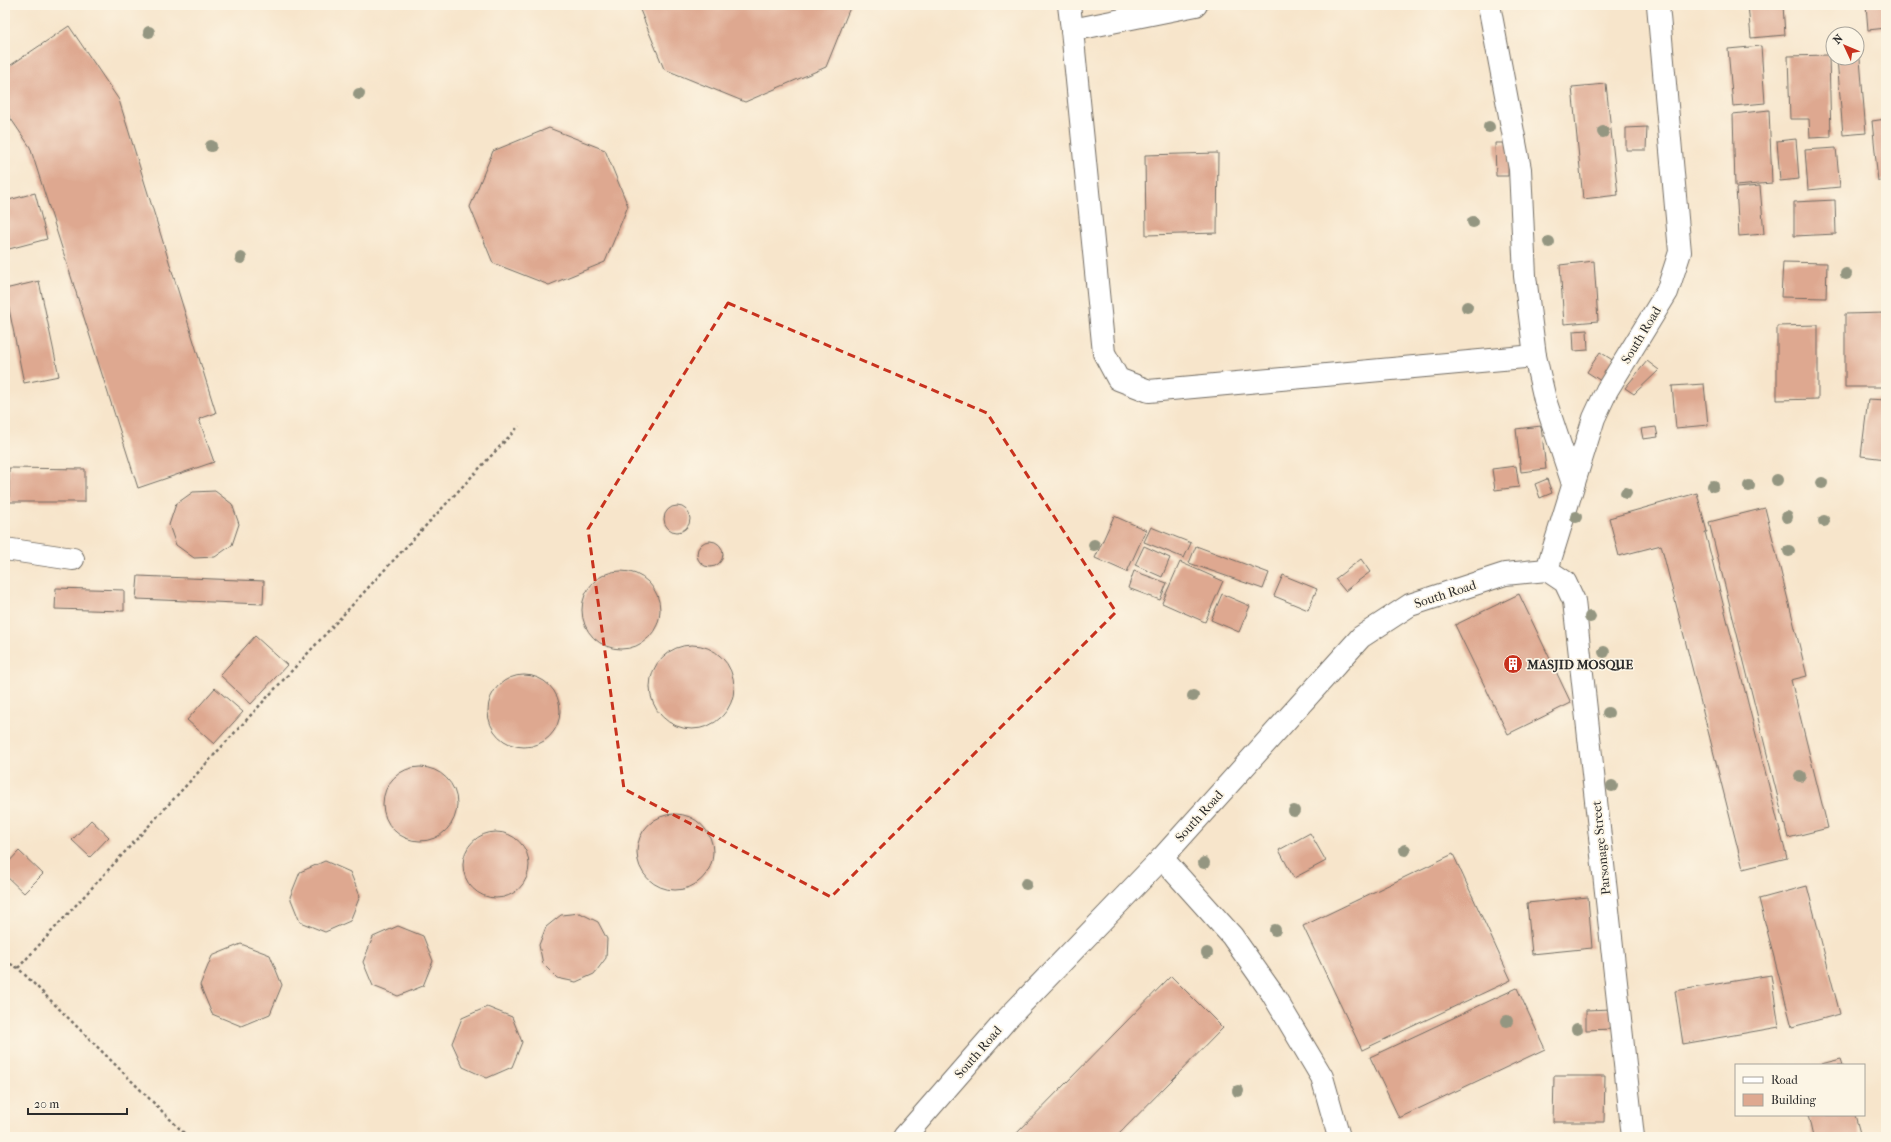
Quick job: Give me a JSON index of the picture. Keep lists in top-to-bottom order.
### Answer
{
  "streets": {
    "street": ["South Road", "Parsonage Street"]
  },
  "crossings": [
    ["South Road", "Parsonage Street"]
  ],
  "places": {
    "building": ["MASJID MOSQUE"]
  },
  "legend": ["Road", "Building"],
  "scale_bar": "20 m",
  "north": "top left"
}
